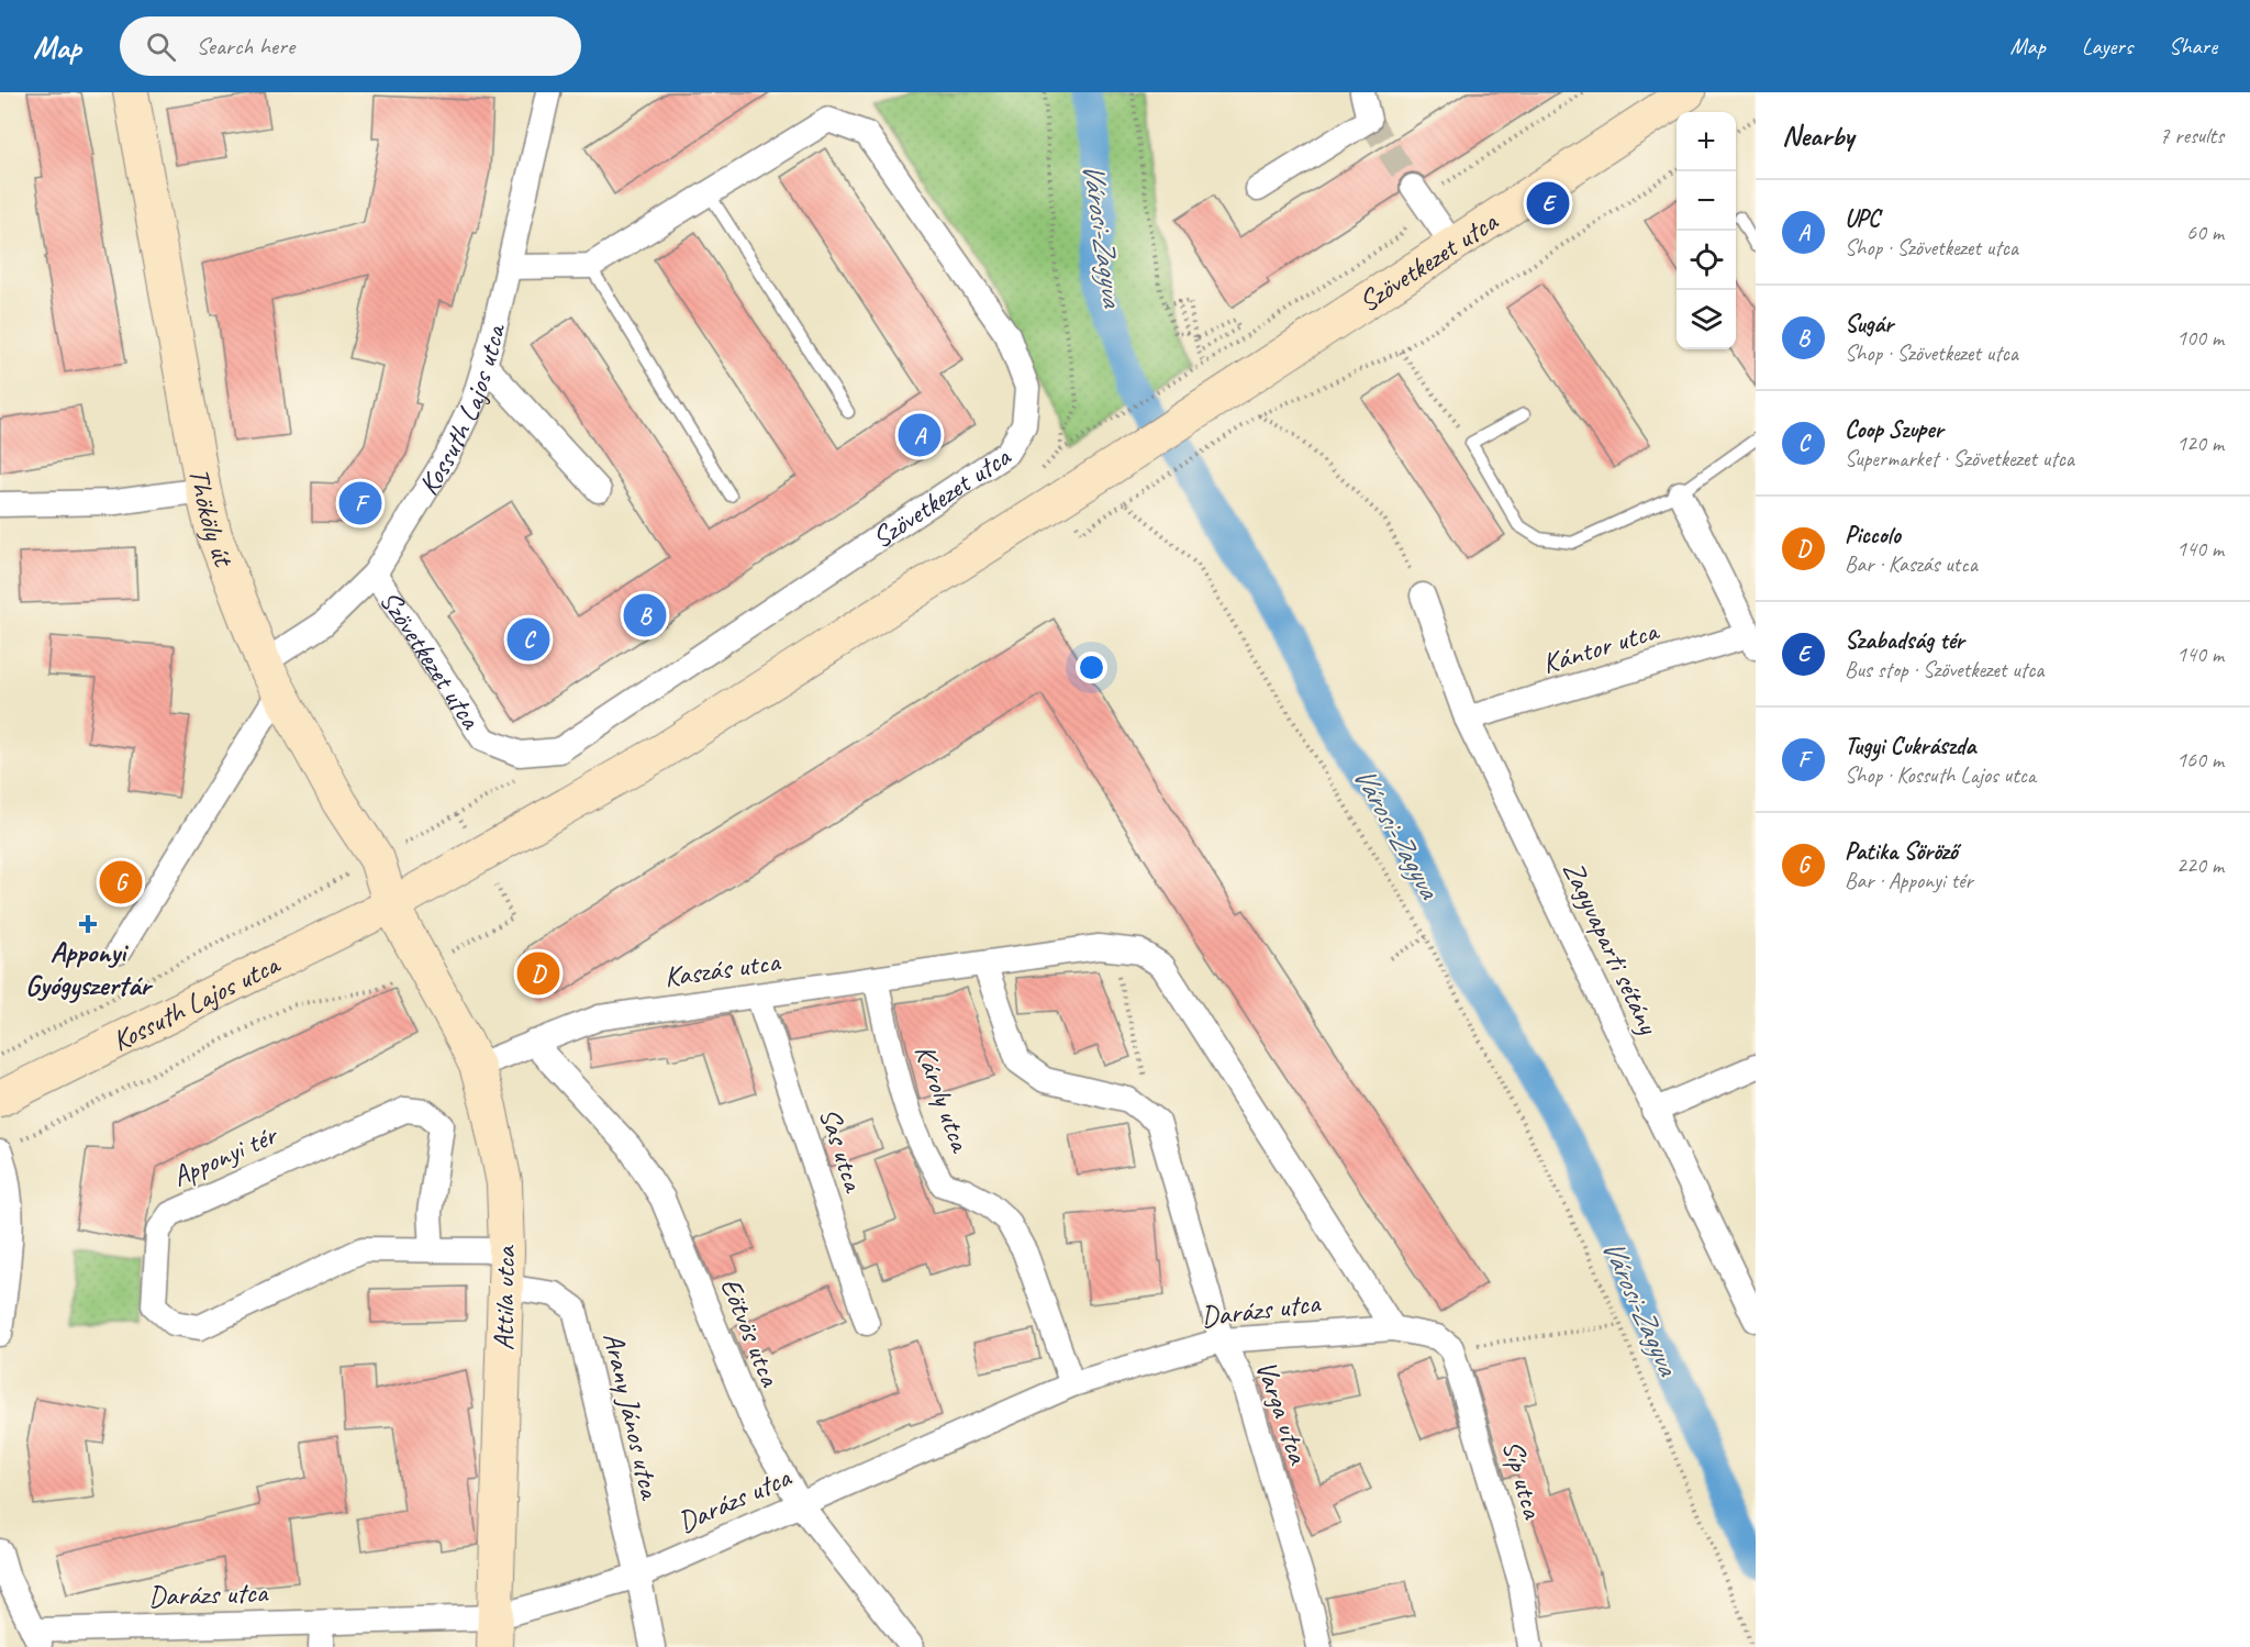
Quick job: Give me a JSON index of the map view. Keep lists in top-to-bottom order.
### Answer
{
  "streets": {
    "street": [
      "Szövetkezet utca",
      "Kossuth Lajos utca",
      "Thököly út",
      "Kántor utca",
      "Zagyvaparti sétány",
      "Kaszás utca",
      "Károly utca",
      "Sas utca",
      "Apponyi tér",
      "Attila utca",
      "Darázs utca",
      "Eötvös utca",
      "Varga utca",
      "Arany János utca",
      "Síp utca"
    ]
  },
  "crossings": [
    ["Szövetkezet utca", "Kossuth Lajos utca"],
    ["Szövetkezet utca", "Thököly út"],
    ["Kossuth Lajos utca", "Thököly út"],
    ["Thököly út", "Attila utca"],
    ["Kántor utca", "Zagyvaparti sétány"],
    ["Kaszás utca", "Károly utca"],
    ["Kaszás utca", "Sas utca"],
    ["Kaszás utca", "Attila utca"],
    ["Kaszás utca", "Darázs utca"],
    ["Kaszás utca", "Eötvös utca"],
    ["Károly utca", "Darázs utca"],
    ["Apponyi tér", "Attila utca"],
    ["Attila utca", "Darázs utca"],
    ["Attila utca", "Arany János utca"],
    ["Darázs utca", "Eötvös utca"],
    ["Darázs utca", "Varga utca"],
    ["Darázs utca", "Arany János utca"],
    ["Darázs utca", "Síp utca"]
  ],
  "water": ["Városi-Zagyva"],
  "places": {
    "health": ["Apponyi Gyógyszertár"]
  },
  "page": {
    "header": "Map",
    "search": "Search here",
    "nav": ["Map", "Layers", "Share"],
    "heading": ["Nearby", "7 results"],
    "map_buttons": ["+", "−"],
    "list": [
      {
        "mark": "A",
        "name": "UPC",
        "note": "Shop · Szövetkezet utca",
        "value": "60 m"
      },
      {
        "mark": "B",
        "name": "Sugár",
        "note": "Shop · Szövetkezet utca",
        "value": "100 m"
      },
      {
        "mark": "C",
        "name": "Coop Szuper",
        "note": "Supermarket · Szövetkezet utca",
        "value": "120 m"
      },
      {
        "mark": "D",
        "name": "Piccolo",
        "note": "Bar · Kaszás utca",
        "value": "140 m"
      },
      {
        "mark": "E",
        "name": "Szabadság tér",
        "note": "Bus stop · Szövetkezet utca",
        "value": "140 m"
      },
      {
        "mark": "F",
        "name": "Tugyi Cukrászda",
        "note": "Shop · Kossuth Lajos utca",
        "value": "160 m"
      },
      {
        "mark": "G",
        "name": "Patika Söröző",
        "note": "Bar · Apponyi tér",
        "value": "220 m"
      }
    ],
    "pins": [
      "E",
      "A",
      "F",
      "B",
      "C",
      "G",
      "D"
    ]
  }
}
